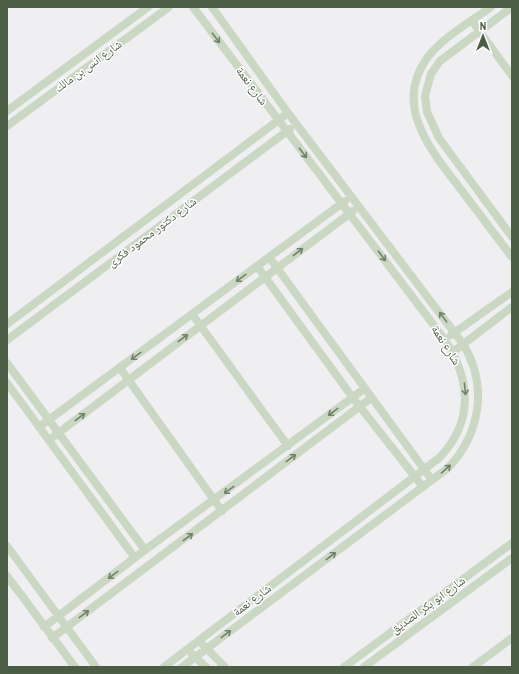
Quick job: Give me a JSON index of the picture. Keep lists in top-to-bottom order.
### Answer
{
  "streets": {
    "street": [
      "شارع انس بن مالك",
      "شارع نعمة",
      "شارع دكتور محمود فكرى",
      "شارع ابو بكر الصديق"
    ]
  },
  "crossings": [
    ["شارع نعمة", "شارع دكتور محمود فكرى"]
  ],
  "north": "top"
}
